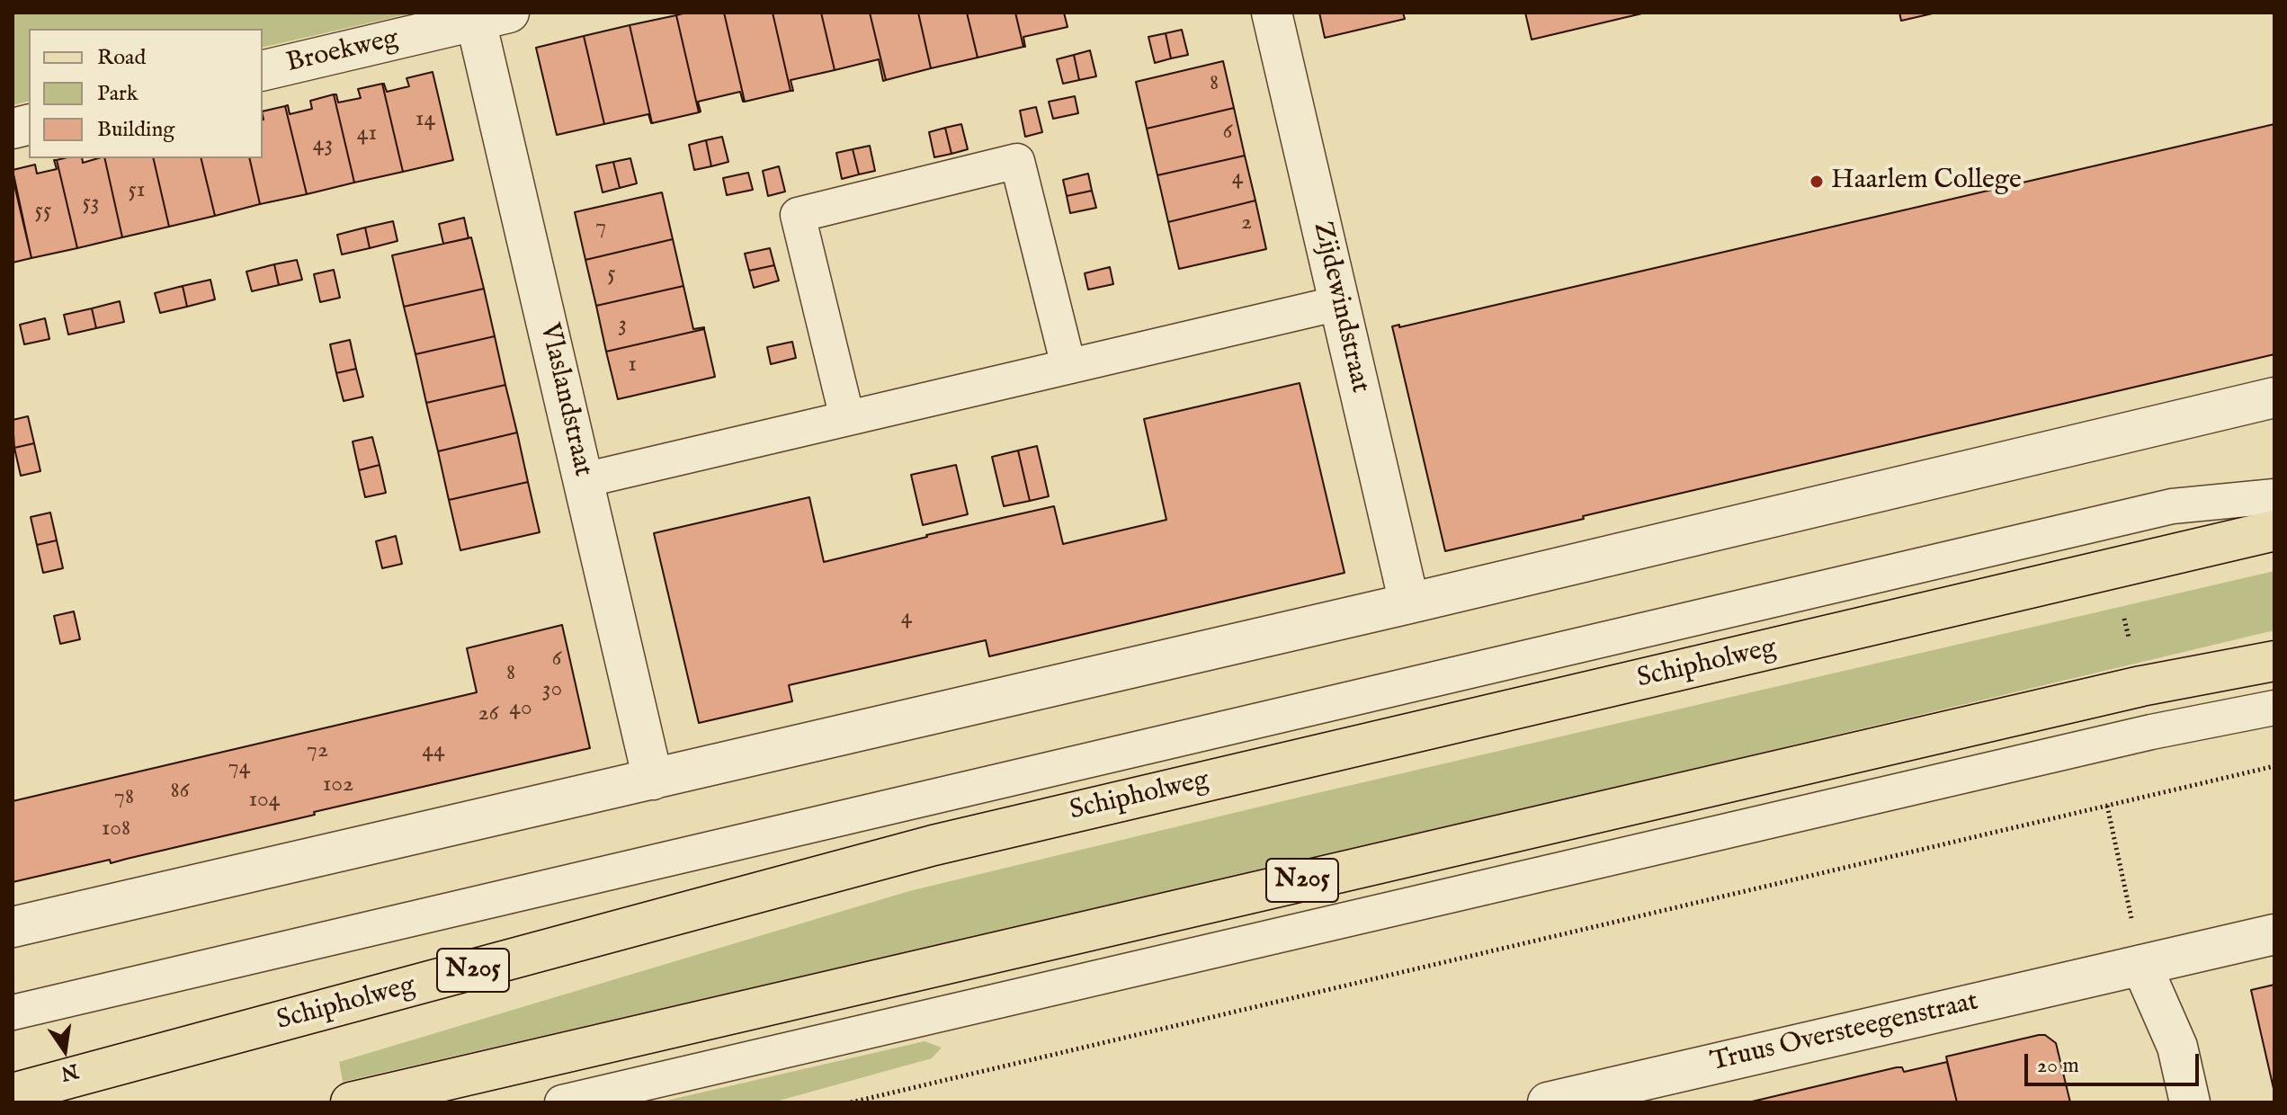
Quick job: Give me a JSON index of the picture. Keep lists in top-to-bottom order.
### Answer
{
  "streets": {
    "main road": ["Schipholweg", "N205"],
    "street": [
      "Broekweg",
      "Zijdewindstraat",
      "Vlaslandstraat",
      "Truus Oversteegenstraat"
    ]
  },
  "crossings": [
    ["Broekweg", "Vlaslandstraat"]
  ],
  "places": ["Haarlem College"],
  "house_numbers": [
    "8",
    "14",
    "6",
    "41",
    "43",
    "4",
    "51",
    "53",
    "55",
    "2",
    "7",
    "5",
    "3",
    "1",
    "4",
    "6",
    "8",
    "30",
    "40",
    "26",
    "72",
    "44",
    "74",
    "102",
    "86",
    "78",
    "104",
    "108"
  ],
  "legend": ["Road", "Park", "Building"],
  "scale_bar": "20 m",
  "north": "bottom"
}
